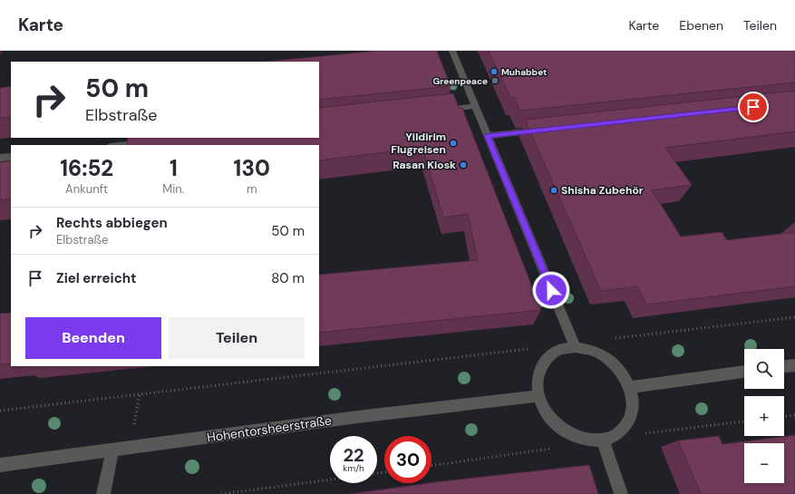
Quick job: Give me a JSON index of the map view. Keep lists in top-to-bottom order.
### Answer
{
  "streets": {
    "street": ["Hohentorsheerstraße"]
  },
  "places": [
    "Muhabbet",
    "Greenpeace",
    "Yildirim Flugreisen",
    "Rasan Kiosk",
    "Shisha Zubehör"
  ],
  "page": {
    "header": "Karte",
    "nav": ["Karte", "Ebenen", "Teilen"],
    "turn": ["50 m", "Elbstraße"],
    "eta": [
      "16:52",
      "Ankunft",
      "1",
      "Min.",
      "130",
      "m"
    ],
    "list": [
      {
        "name": "Rechts abbiegen",
        "note": "Elbstraße",
        "value": "50 m"
      },
      {
        "name": "Ziel erreicht",
        "value": "80 m"
      }
    ],
    "buttons": ["Beenden", "Teilen"],
    "map_buttons": ["+", "−"],
    "speed": "22 km/h",
    "limit": "30"
  }
}
